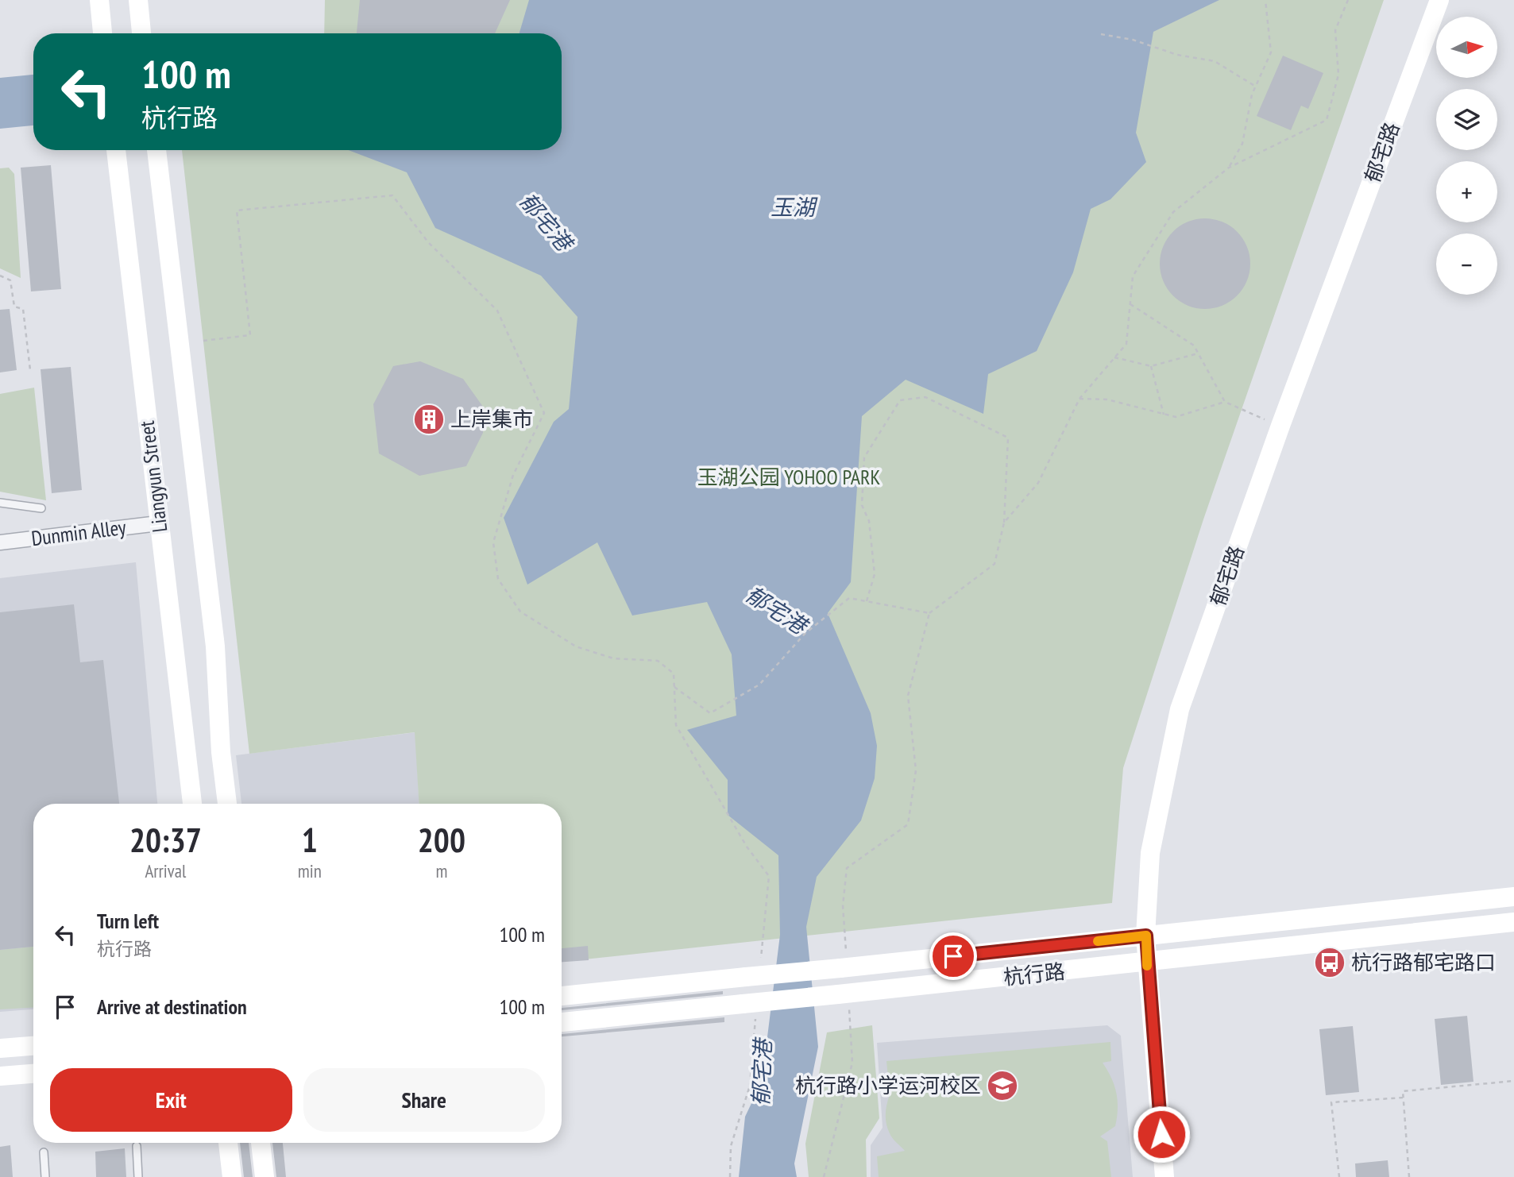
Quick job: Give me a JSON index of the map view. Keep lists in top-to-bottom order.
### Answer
{
  "streets": {
    "main road": ["郁宅路", "Liangyun Street", "杭行路"],
    "street": ["Dunmin Alley"]
  },
  "crossings": [
    ["郁宅路", "杭行路"],
    ["Liangyun Street", "Dunmin Alley"]
  ],
  "water": ["玉湖", "郁宅港"],
  "parks": ["玉湖公园 YOHOO PARK"],
  "places": {
    "building": ["上岸集市"],
    "bus stop": ["杭行路郁宅路口"],
    "school or university": ["杭行路小学运河校区"]
  },
  "north": "right",
  "page": {
    "map_buttons": ["+", "−"],
    "turn": ["100 m", "杭行路"],
    "eta": [
      "20:37",
      "Arrival",
      "1",
      "min",
      "200",
      "m"
    ],
    "list": [
      {
        "name": "Turn left",
        "note": "杭行路",
        "value": "100 m"
      },
      {
        "name": "Arrive at destination",
        "value": "100 m"
      }
    ],
    "buttons": ["Exit", "Share"]
  }
}
